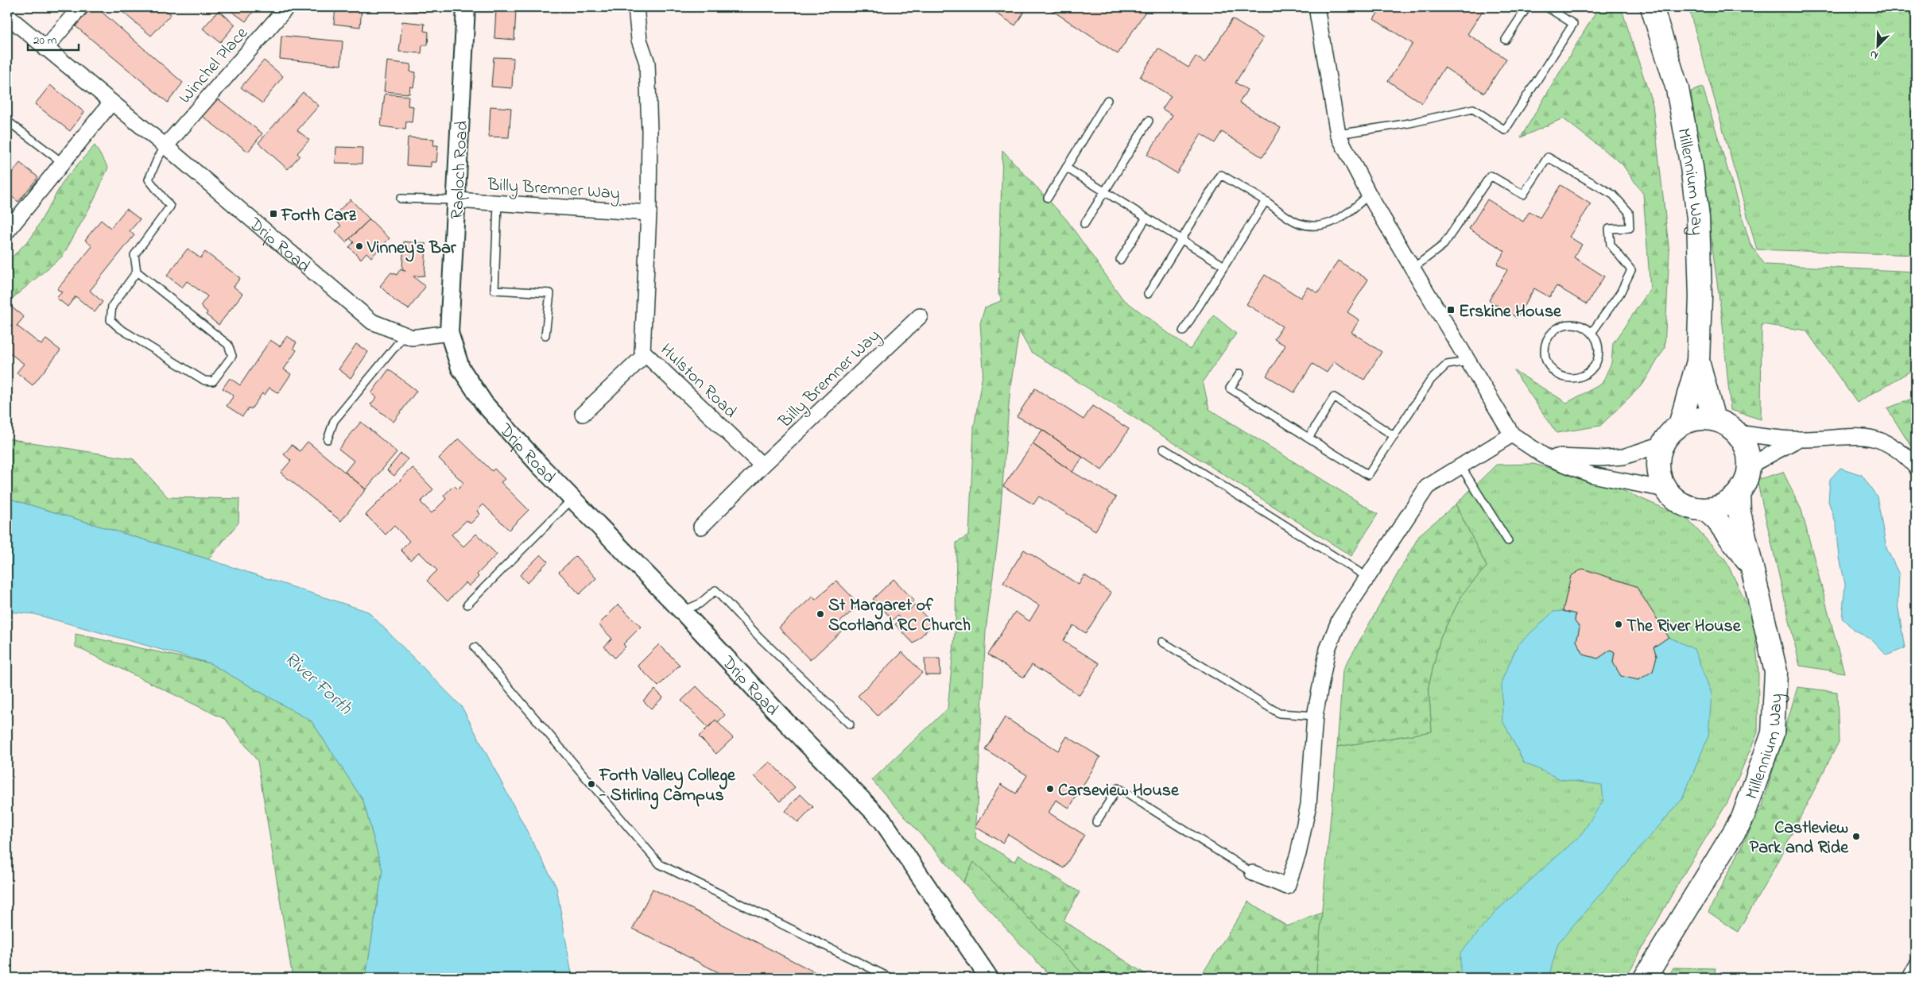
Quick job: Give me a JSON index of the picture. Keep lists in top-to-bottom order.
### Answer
{
  "streets": {
    "main road": ["Millennium Way"],
    "street": [
      "Winchel Place",
      "Raploch Road",
      "Billy Bremner Way",
      "Drip Road",
      "Hulston Road"
    ]
  },
  "crossings": [
    ["Winchel Place", "Drip Road"],
    ["Raploch Road", "Billy Bremner Way"],
    ["Raploch Road", "Drip Road"],
    ["Billy Bremner Way", "Hulston Road"]
  ],
  "water": ["River Forth"],
  "places": {
    "transit": ["Forth Carz", "Erskine House"],
    "other": [
      "Vinney's Bar",
      "St Margaret of Scotland RC Church",
      "The River House",
      "Forth Valley College - Stirling Campus",
      "Carseview House",
      "Castleview Park and Ride"
    ]
  },
  "scale_bar": "20 m",
  "north": "bottom left"
}
